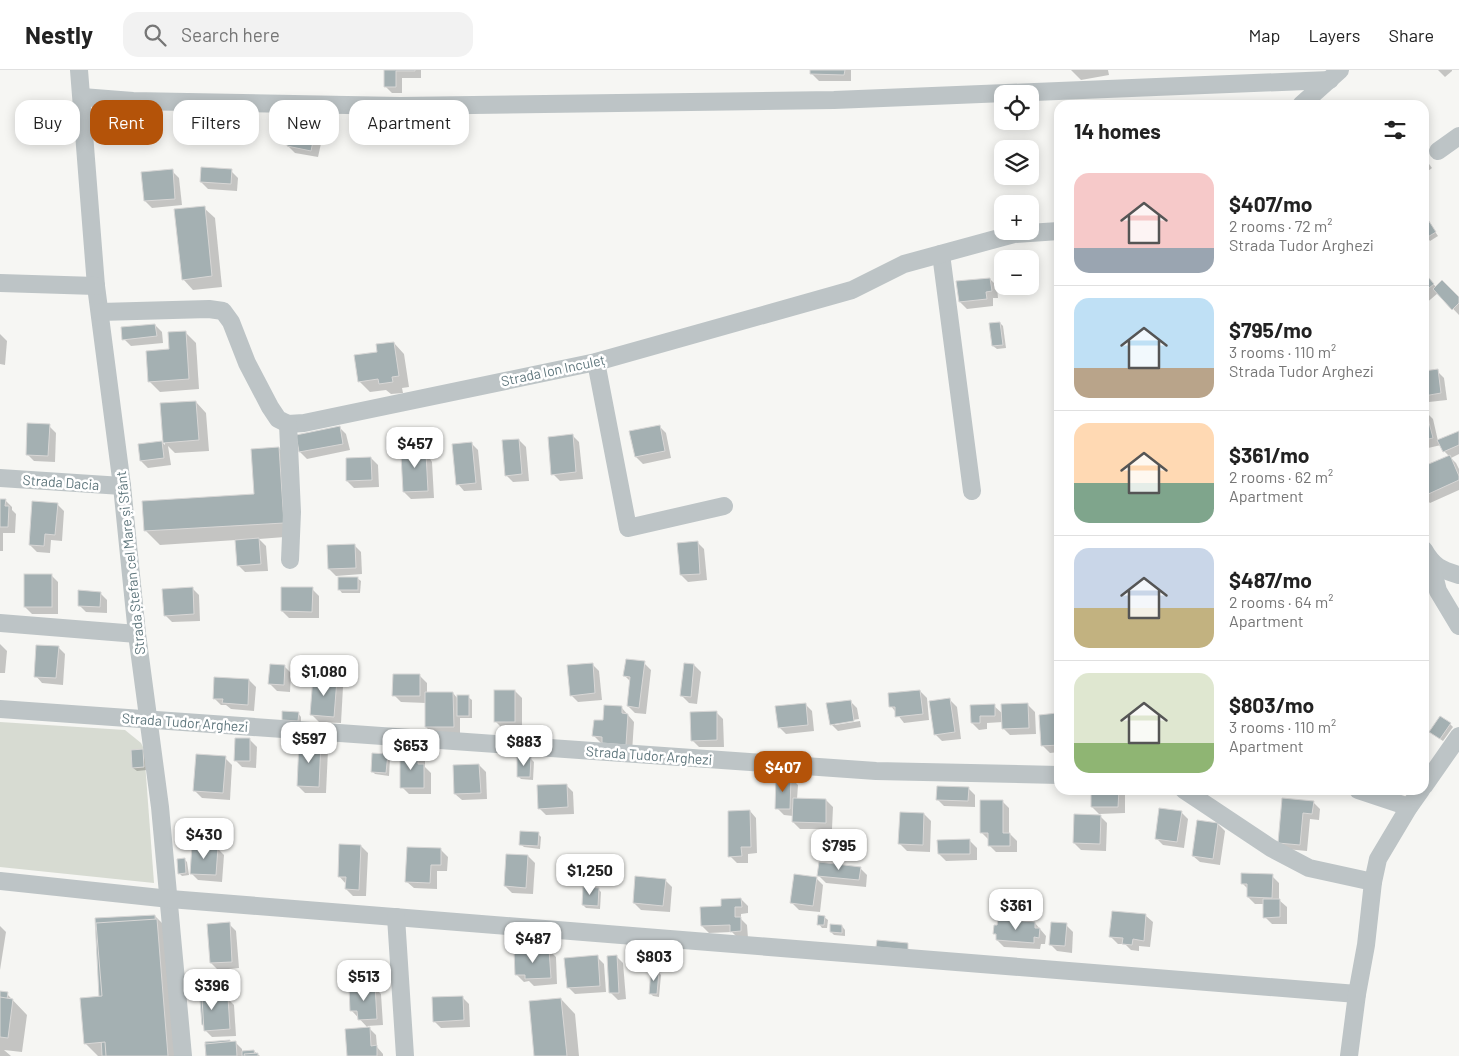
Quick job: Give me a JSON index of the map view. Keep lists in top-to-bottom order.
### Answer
{
  "streets": {
    "street": [
      "Strada Ion Inculeț",
      "Strada Dacia",
      "Strada Ștefan cel Mare și Sfânt",
      "Strada Tudor Arghezi"
    ]
  },
  "crossings": [
    ["Strada Dacia", "Strada Ștefan cel Mare și Sfânt"],
    ["Strada Ștefan cel Mare și Sfânt", "Strada Tudor Arghezi"]
  ],
  "page": {
    "header": "Nestly",
    "search": "Search here",
    "nav": ["Map", "Layers", "Share"],
    "map_buttons": ["+", "−"],
    "chip": [
      "Buy",
      "Rent",
      "Filters",
      "New",
      "Apartment"
    ],
    "heading": "14 homes",
    "list": [
      {
        "name": "$407/mo",
        "note": "2 rooms · 72 m² · Strada Tudor Arghezi"
      },
      {
        "name": "$795/mo",
        "note": "3 rooms · 110 m² · Strada Tudor Arghezi"
      },
      {
        "name": "$361/mo",
        "note": "2 rooms · 62 m² · Apartment"
      },
      {
        "name": "$487/mo",
        "note": "2 rooms · 64 m² · Apartment"
      },
      {
        "name": "$803/mo",
        "note": "3 rooms · 110 m² · Apartment"
      }
    ],
    "price": [
      "$457",
      "$1,080",
      "$597",
      "$883",
      "$653",
      "$407",
      "$430",
      "$795",
      "$1,250",
      "$361",
      "$487",
      "$803",
      "$513",
      "$396"
    ]
  }
}
